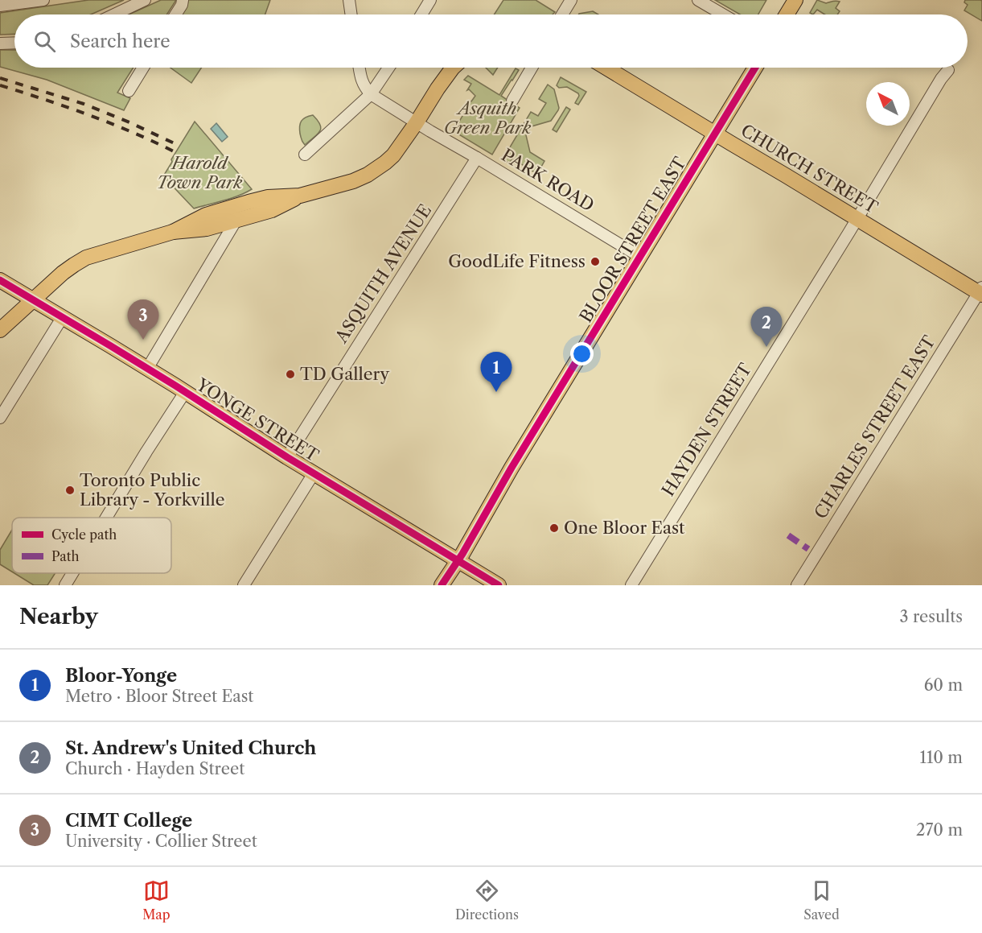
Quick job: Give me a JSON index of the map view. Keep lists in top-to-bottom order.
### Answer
{
  "streets": {
    "main road": ["CHURCH STREET", "BLOOR STREET EAST", "YONGE STREET"],
    "street": [
      "PARK ROAD",
      "ASQUITH AVENUE",
      "CHARLES STREET EAST",
      "HAYDEN STREET"
    ]
  },
  "crossings": [
    ["CHURCH STREET", "BLOOR STREET EAST"],
    ["CHURCH STREET", "CHARLES STREET EAST"],
    ["CHURCH STREET", "HAYDEN STREET"],
    ["PARK ROAD", "BLOOR STREET EAST"],
    ["PARK ROAD", "ASQUITH AVENUE"],
    ["BLOOR STREET EAST", "YONGE STREET"],
    ["ASQUITH AVENUE", "YONGE STREET"]
  ],
  "parks": ["Asquith Green Park", "Harold Town Park"],
  "places": [
    "GoodLife Fitness",
    "TD Gallery",
    "Toronto Public Library - Yorkville",
    "One Bloor East"
  ],
  "legend": ["Cycle path", "Path"],
  "north": "top left",
  "page": {
    "search": "Search here",
    "pins": ["3", "2", "1"],
    "heading": ["Nearby", "3 results"],
    "list": [
      {
        "mark": "1",
        "name": "Bloor-Yonge",
        "note": "Metro · Bloor Street East",
        "value": "60 m"
      },
      {
        "mark": "2",
        "name": "St. Andrew's United Church",
        "note": "Church · Hayden Street",
        "value": "110 m"
      },
      {
        "mark": "3",
        "name": "CIMT College",
        "note": "University · Collier Street",
        "value": "270 m"
      }
    ],
    "nav": ["Map", "Directions", "Saved"]
  }
}
